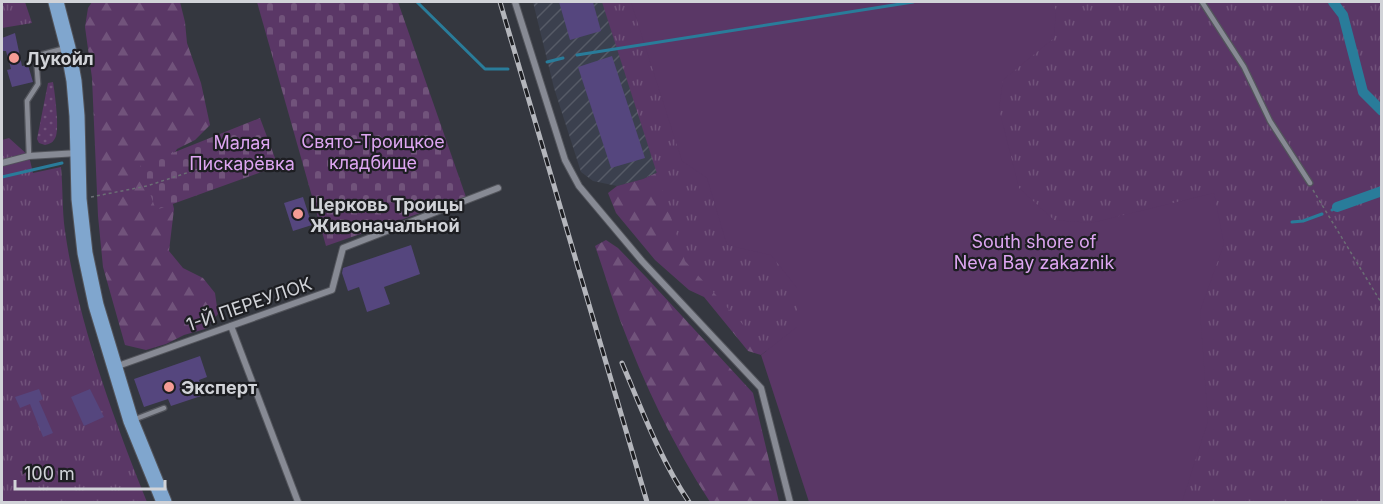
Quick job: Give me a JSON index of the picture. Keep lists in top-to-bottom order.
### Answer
{
  "streets": {
    "street": ["1-Й ПЕРЕУЛОК"]
  },
  "parks": ["Свято-Троицкое кладбище", "Малая Пискарёвка", "South shore of Neva Bay zakaznik"],
  "places": ["Лукойл", "Церковь Троицы Живоначальной", "Эксперт"],
  "scale_bar": "100 m"
}
